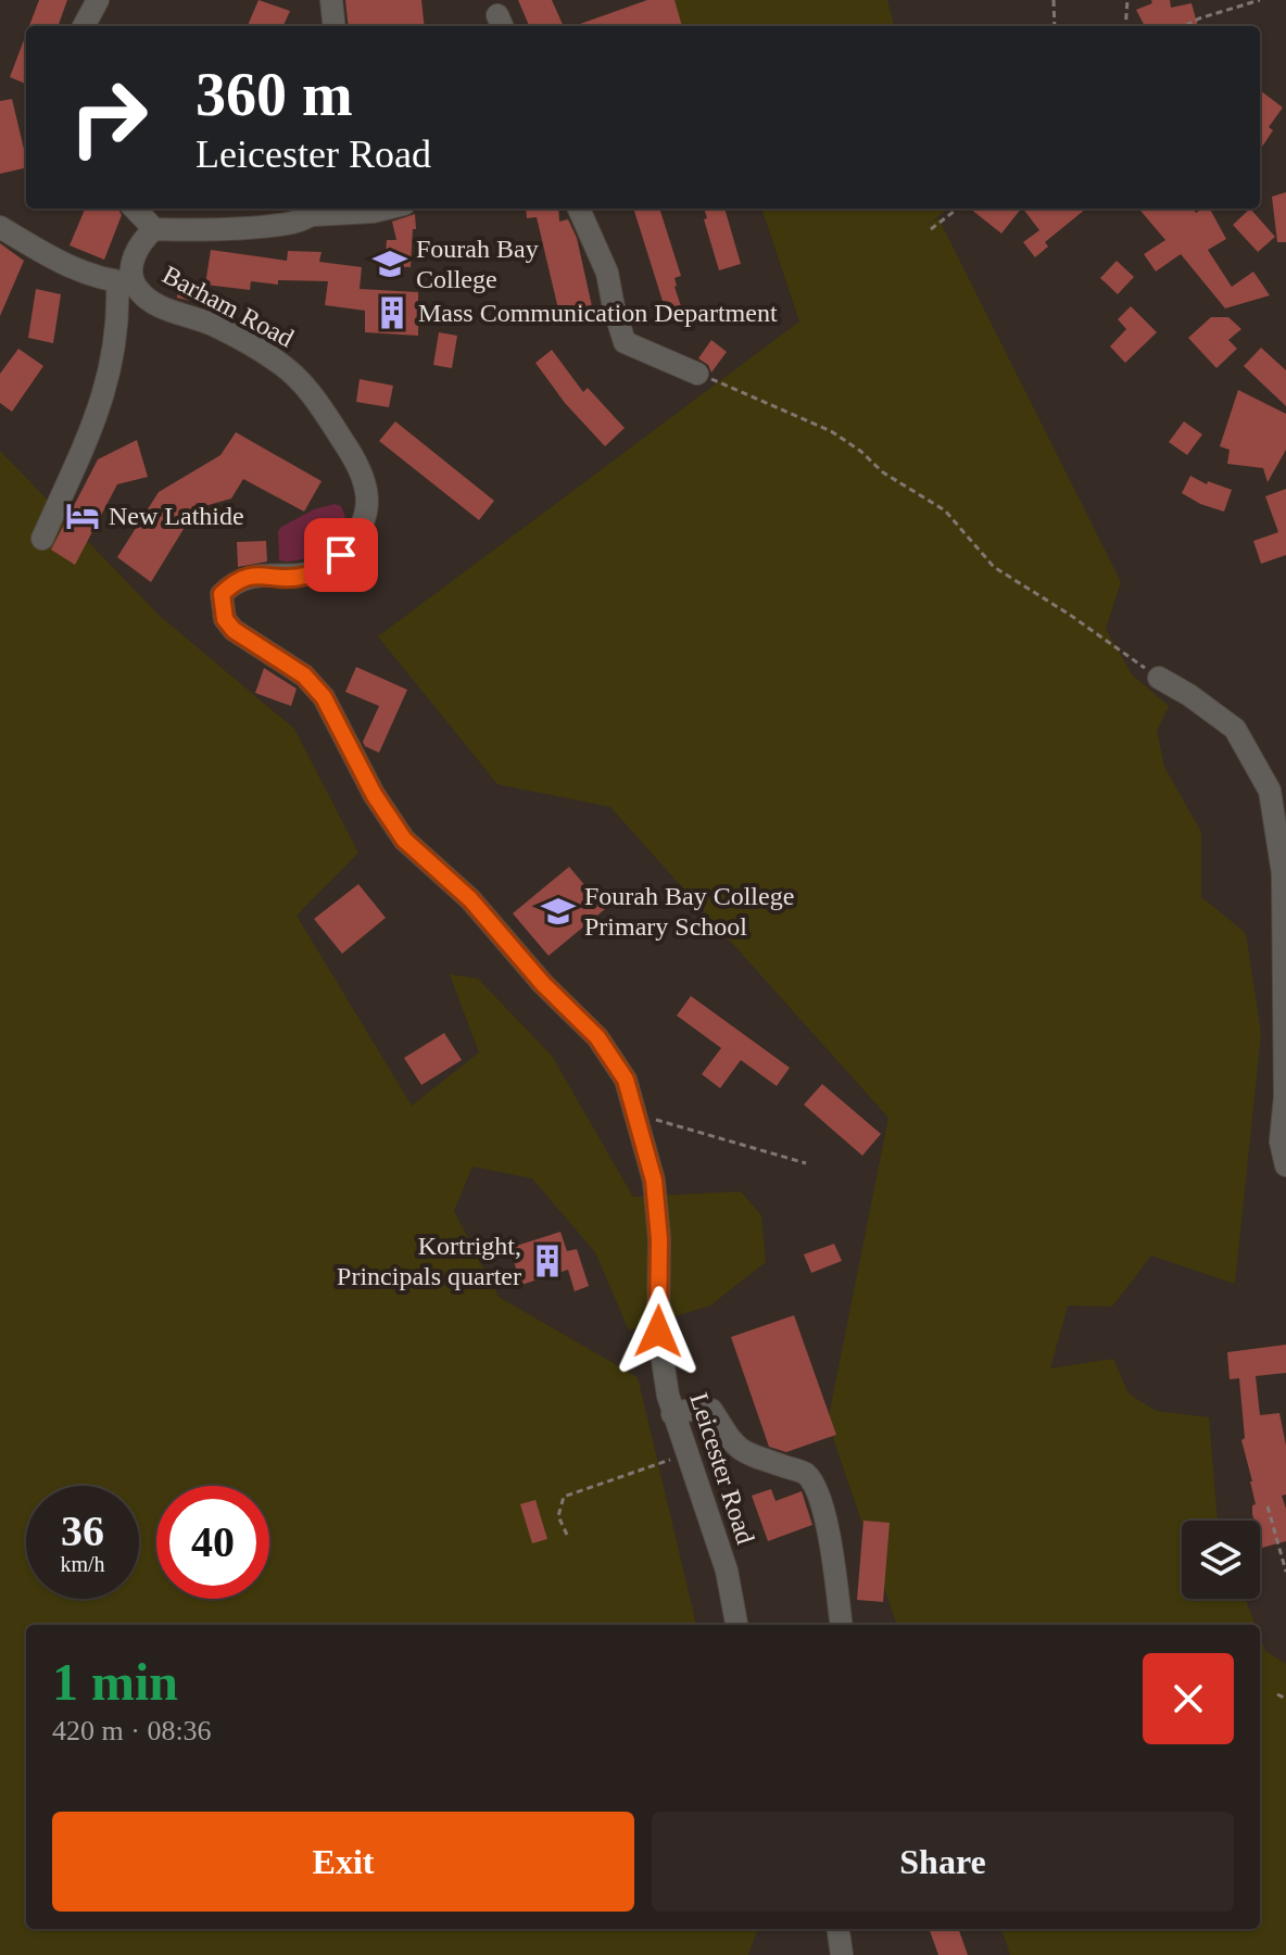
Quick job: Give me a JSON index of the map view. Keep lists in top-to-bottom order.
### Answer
{
  "streets": {
    "street": ["Barham Road", "Leicester Road"]
  },
  "crossings": [
    ["Barham Road", "Leicester Road"]
  ],
  "places": {
    "school or university": ["Fourah Bay College", "Fourah Bay College Primary School"],
    "building": ["Mass Communication Department", "Kortright, Principals quarter"],
    "hotel": ["New Lathide"]
  },
  "page": {
    "turn": ["360 m", "Leicester Road"],
    "speed": "36 km/h",
    "limit": "40",
    "heading": ["1 min", "420 m · 08:36"],
    "buttons": ["Exit", "Share"]
  }
}
